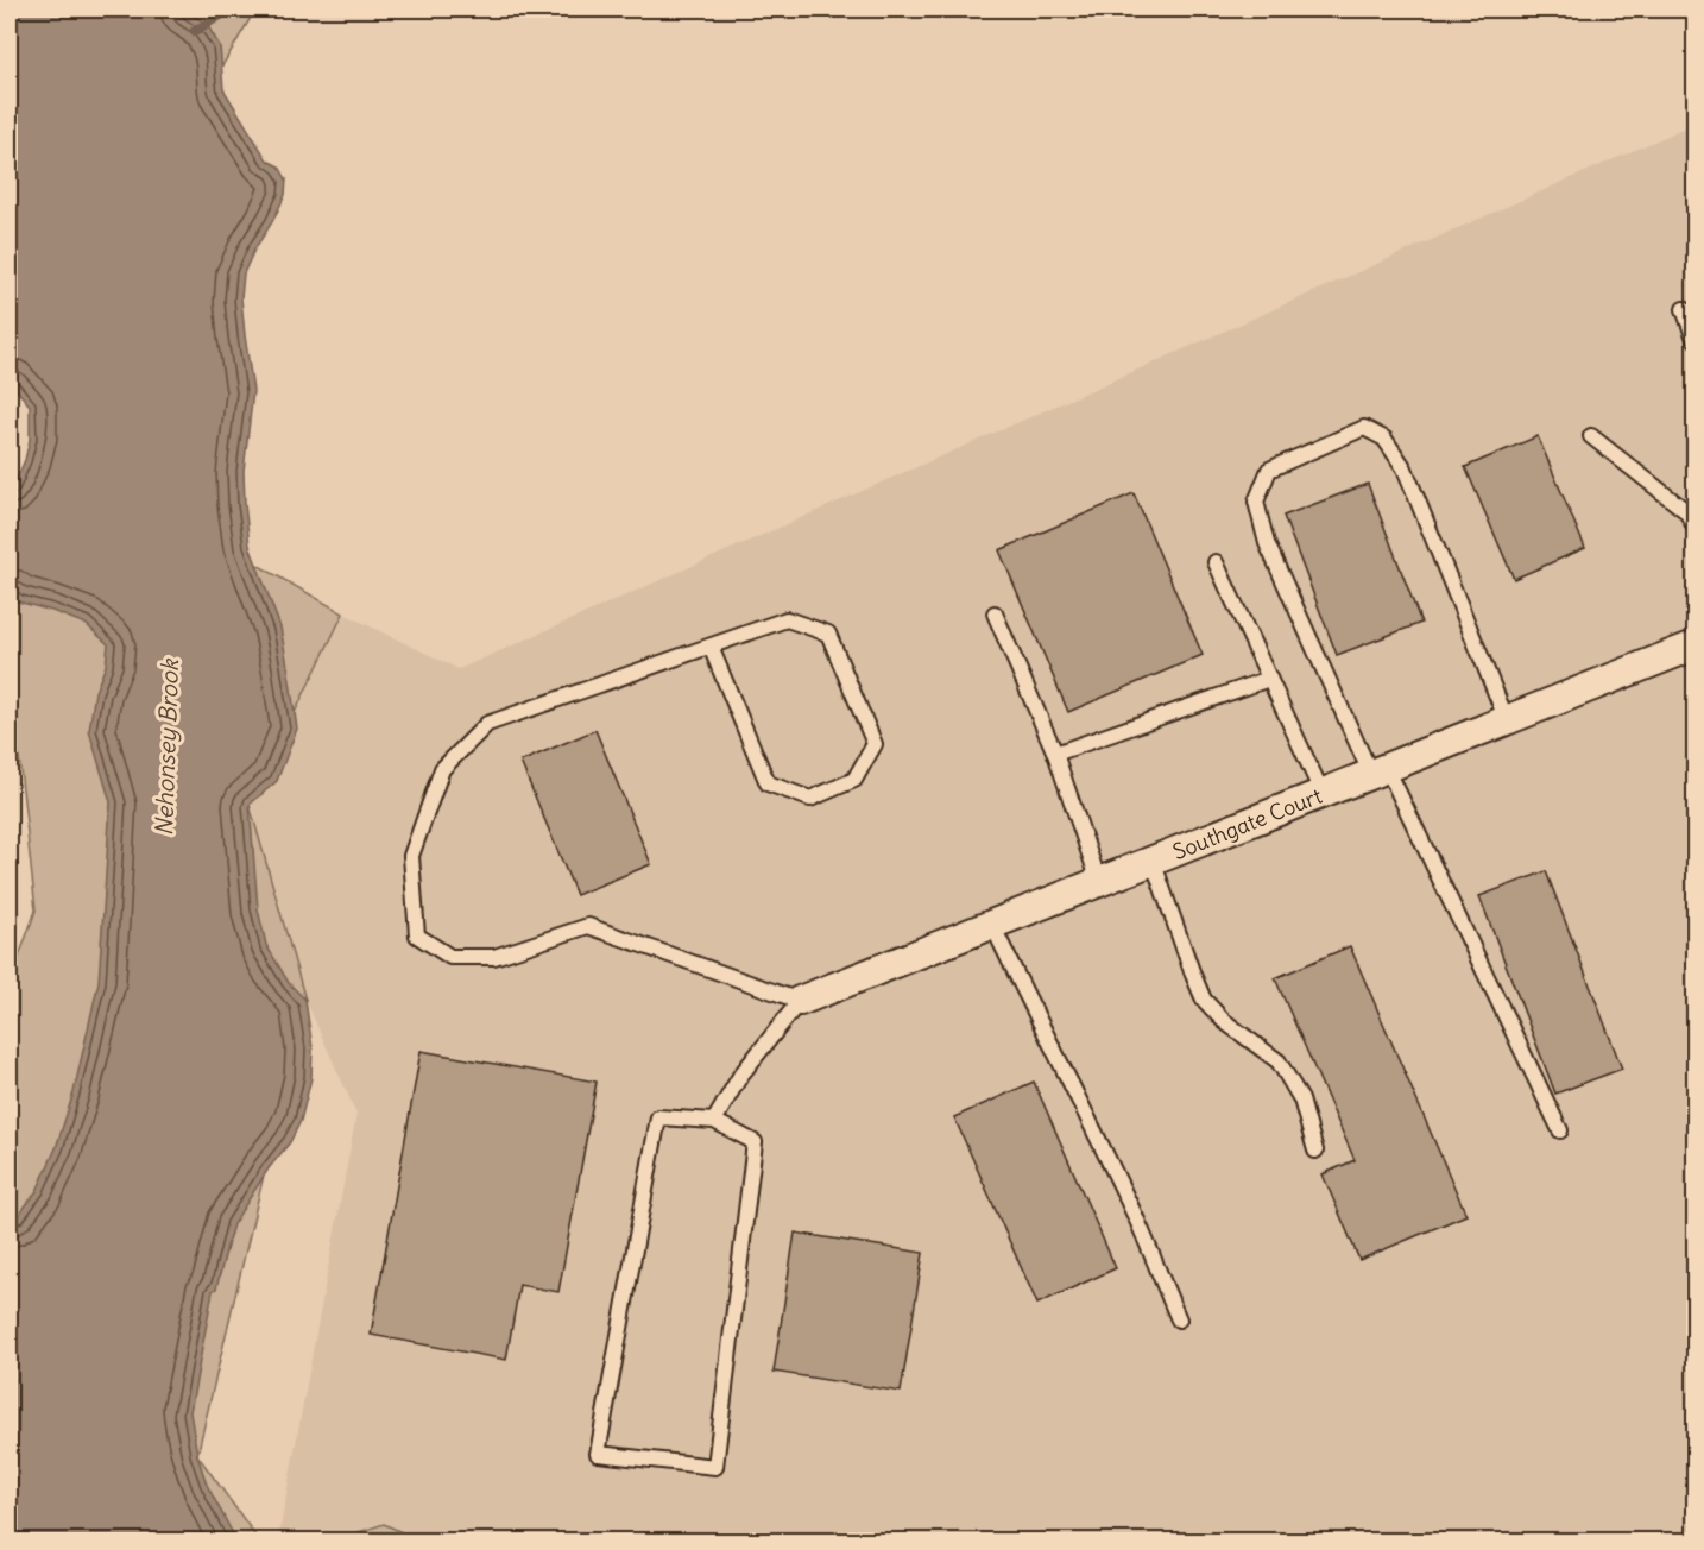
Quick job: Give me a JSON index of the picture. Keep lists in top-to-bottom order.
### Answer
{
  "streets": {
    "street": ["Southgate Court"]
  },
  "water": ["Nehonsey Brook"]
}
